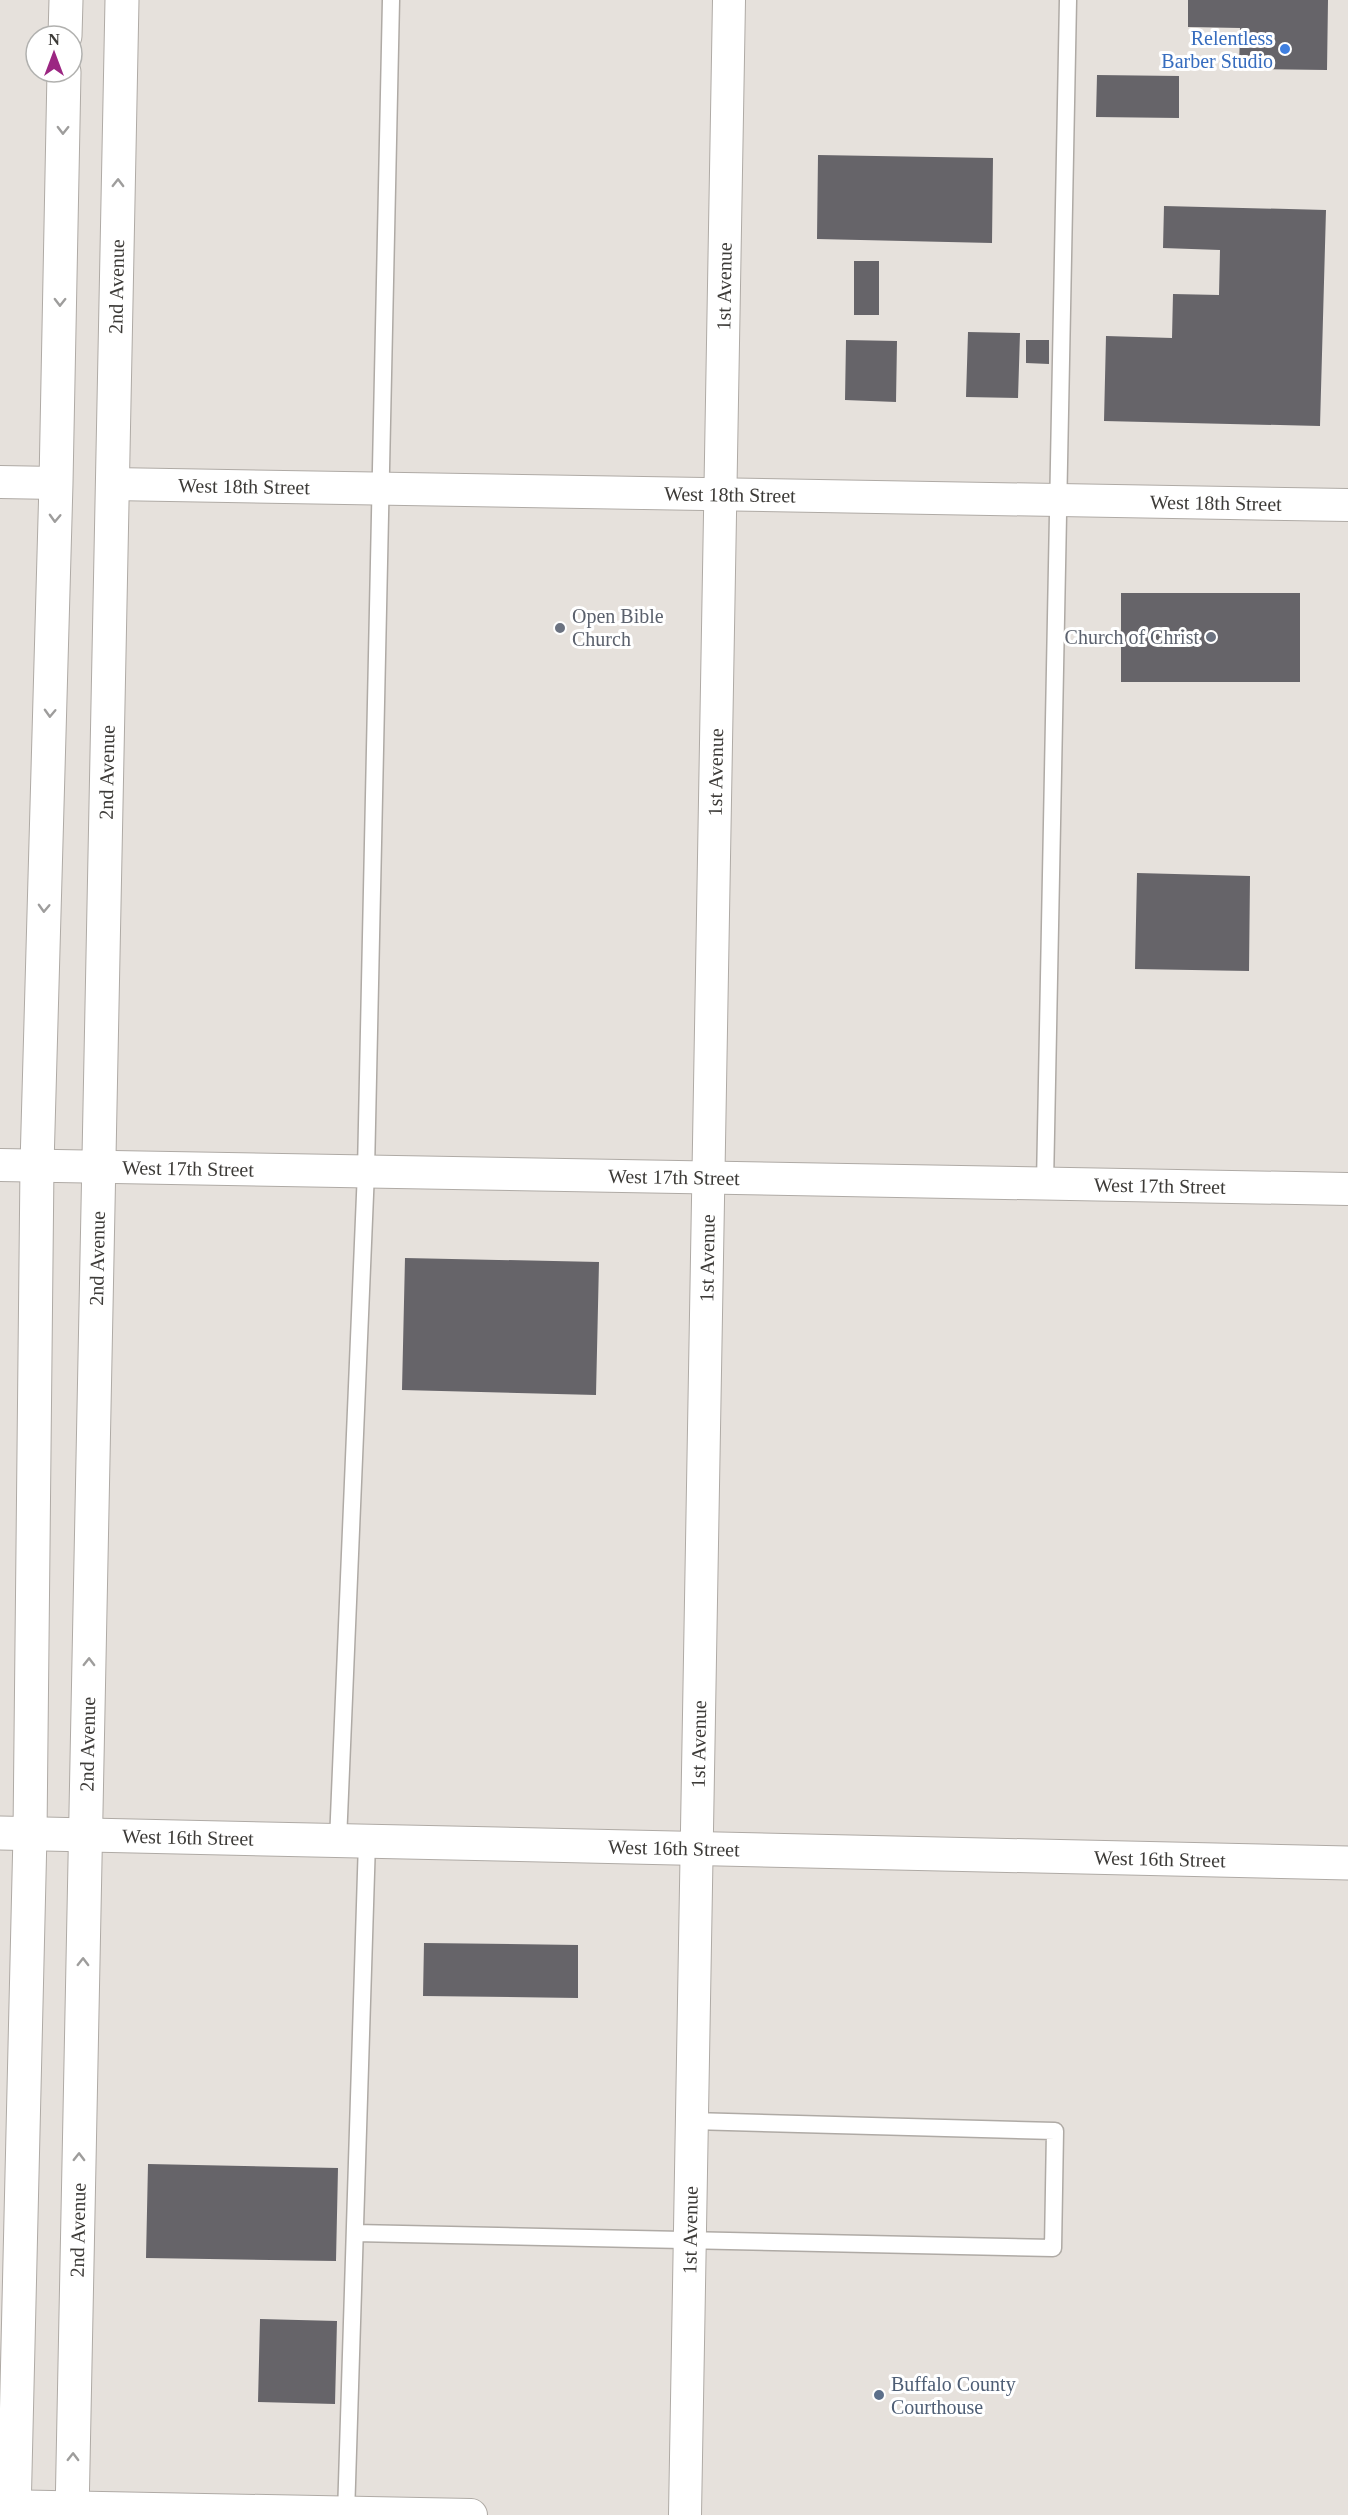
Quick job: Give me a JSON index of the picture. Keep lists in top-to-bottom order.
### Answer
{
  "streets": {
    "main road": ["2nd Avenue", "West 16th Street"],
    "street": ["1st Avenue", "West 18th Street", "West 17th Street"]
  },
  "crossings": [
    ["2nd Avenue", "West 18th Street"],
    ["2nd Avenue", "West 17th Street"],
    ["2nd Avenue", "West 16th Street"],
    ["1st Avenue", "West 18th Street"],
    ["1st Avenue", "West 17th Street"],
    ["1st Avenue", "West 16th Street"]
  ],
  "places": [
    "Relentless Barber Studio",
    "Open Bible Church",
    "Church of Christ",
    "Buffalo County Courthouse"
  ],
  "north": "top"
}
